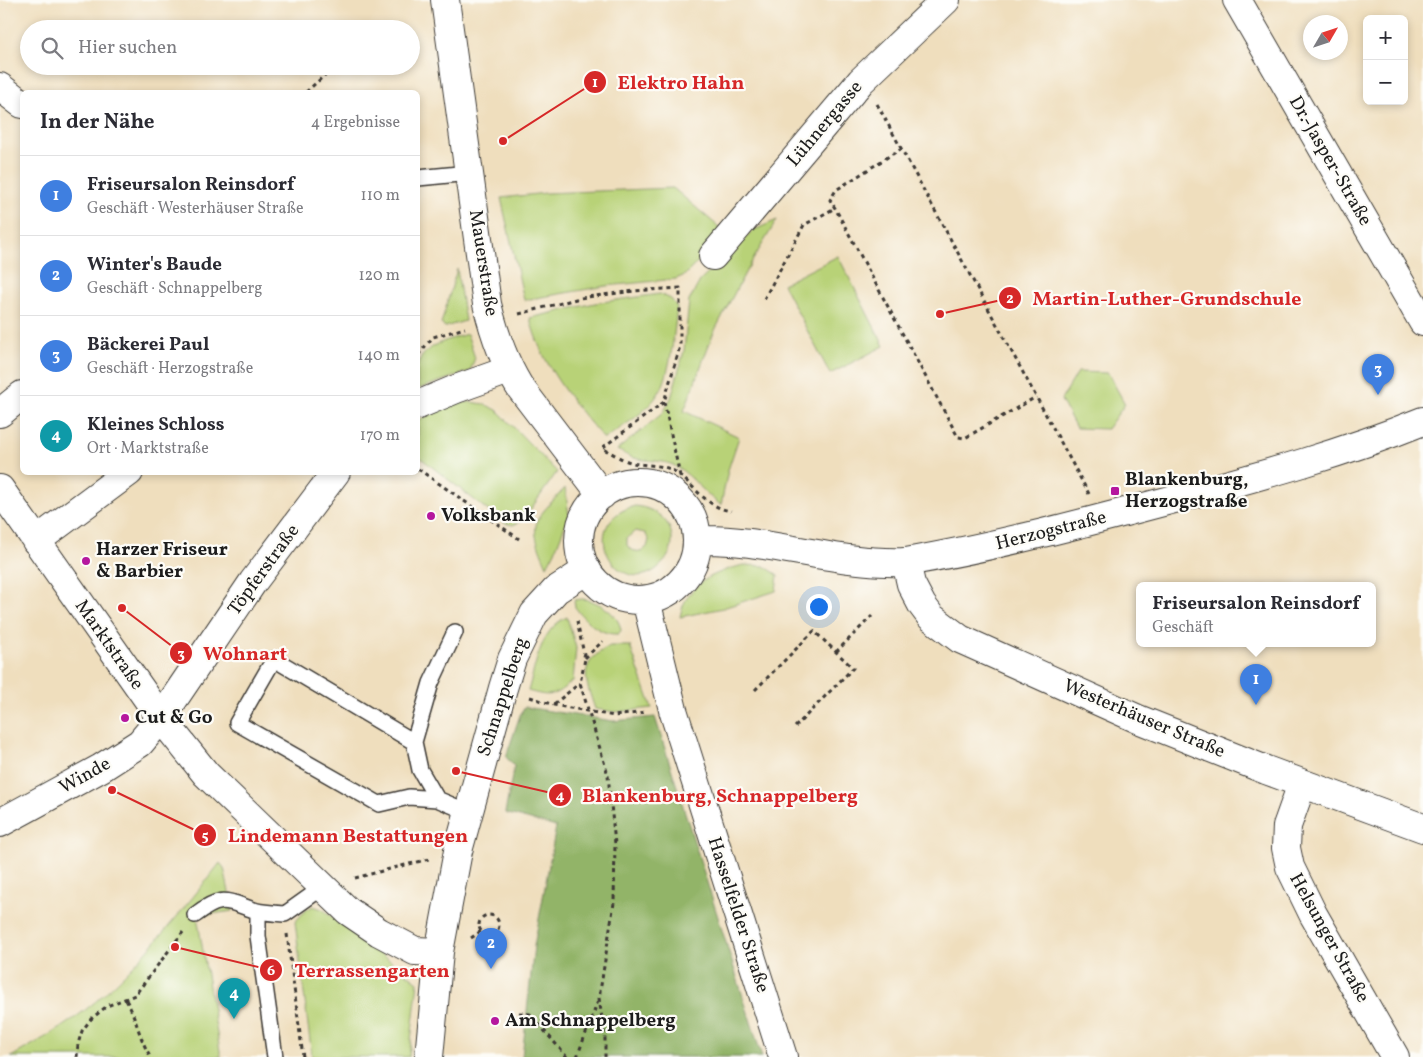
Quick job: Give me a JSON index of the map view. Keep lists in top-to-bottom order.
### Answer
{
  "streets": {
    "street": [
      "Lühnergasse",
      "Dr.-Jasper-Straße",
      "Mauerstraße",
      "Herzogstraße",
      "Töpferstraße",
      "Marktstraße",
      "Schnappelberg",
      "Westerhäuser Straße",
      "Winde",
      "Hasselfelder Straße",
      "Helsunger Straße"
    ]
  },
  "crossings": [
    ["Mauerstraße", "Herzogstraße"],
    ["Mauerstraße", "Schnappelberg"],
    ["Mauerstraße", "Hasselfelder Straße"],
    ["Herzogstraße", "Schnappelberg"],
    ["Herzogstraße", "Westerhäuser Straße"],
    ["Herzogstraße", "Hasselfelder Straße"],
    ["Töpferstraße", "Marktstraße"],
    ["Töpferstraße", "Winde"],
    ["Marktstraße", "Schnappelberg"],
    ["Marktstraße", "Winde"],
    ["Schnappelberg", "Hasselfelder Straße"],
    ["Westerhäuser Straße", "Helsunger Straße"]
  ],
  "places": {
    "other": [
      "Elektro Hahn",
      "Martin-Luther-Grundschule",
      "Volksbank",
      "Harzer Friseur & Barbier",
      "Wohnart",
      "Cut & Go",
      "Blankenburg, Schnappelberg",
      "Lindemann Bestattungen",
      "Terrassengarten",
      "Am Schnappelberg"
    ],
    "transit": ["Blankenburg, Herzogstraße"]
  },
  "north": "top right",
  "page": {
    "map_buttons": ["+", "−"],
    "search": "Hier suchen",
    "heading": ["In der Nähe", "4 Ergebnisse"],
    "list": [
      {
        "mark": "1",
        "name": "Friseursalon Reinsdorf",
        "note": "Geschäft · Westerhäuser Straße",
        "value": "110 m"
      },
      {
        "mark": "2",
        "name": "Winter's Baude",
        "note": "Geschäft · Schnappelberg",
        "value": "120 m"
      },
      {
        "mark": "3",
        "name": "Bäckerei Paul",
        "note": "Geschäft · Herzogstraße",
        "value": "140 m"
      },
      {
        "mark": "4",
        "name": "Kleines Schloss",
        "note": "Ort · Marktstraße",
        "value": "170 m"
      }
    ],
    "pins": [
      "3",
      "1",
      "2",
      "4"
    ],
    "popup": ["Friseursalon Reinsdorf", "Geschäft"]
  }
}
